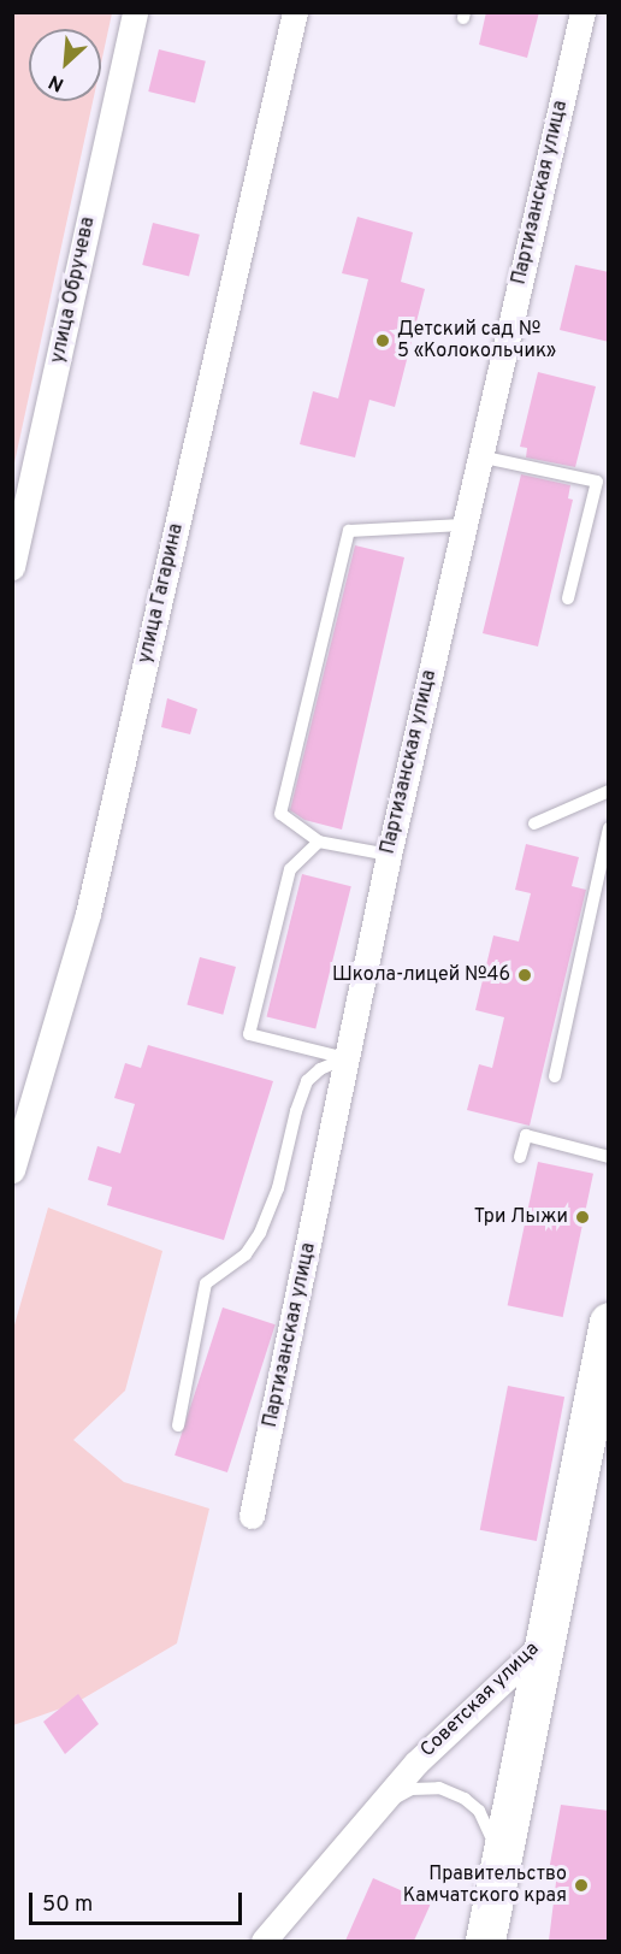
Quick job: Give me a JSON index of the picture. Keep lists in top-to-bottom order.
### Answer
{
  "streets": {
    "main road": ["Советская улица"],
    "street": ["Партизанская улица", "улица Обручева", "улица Гагарина"]
  },
  "places": [
    "Детский сад № 5 «Колокольчик»",
    "Школа-лицей №46",
    "Три Лыжи",
    "Правительство Камчатского края"
  ],
  "scale_bar": "50 m",
  "north": "bottom left"
}
